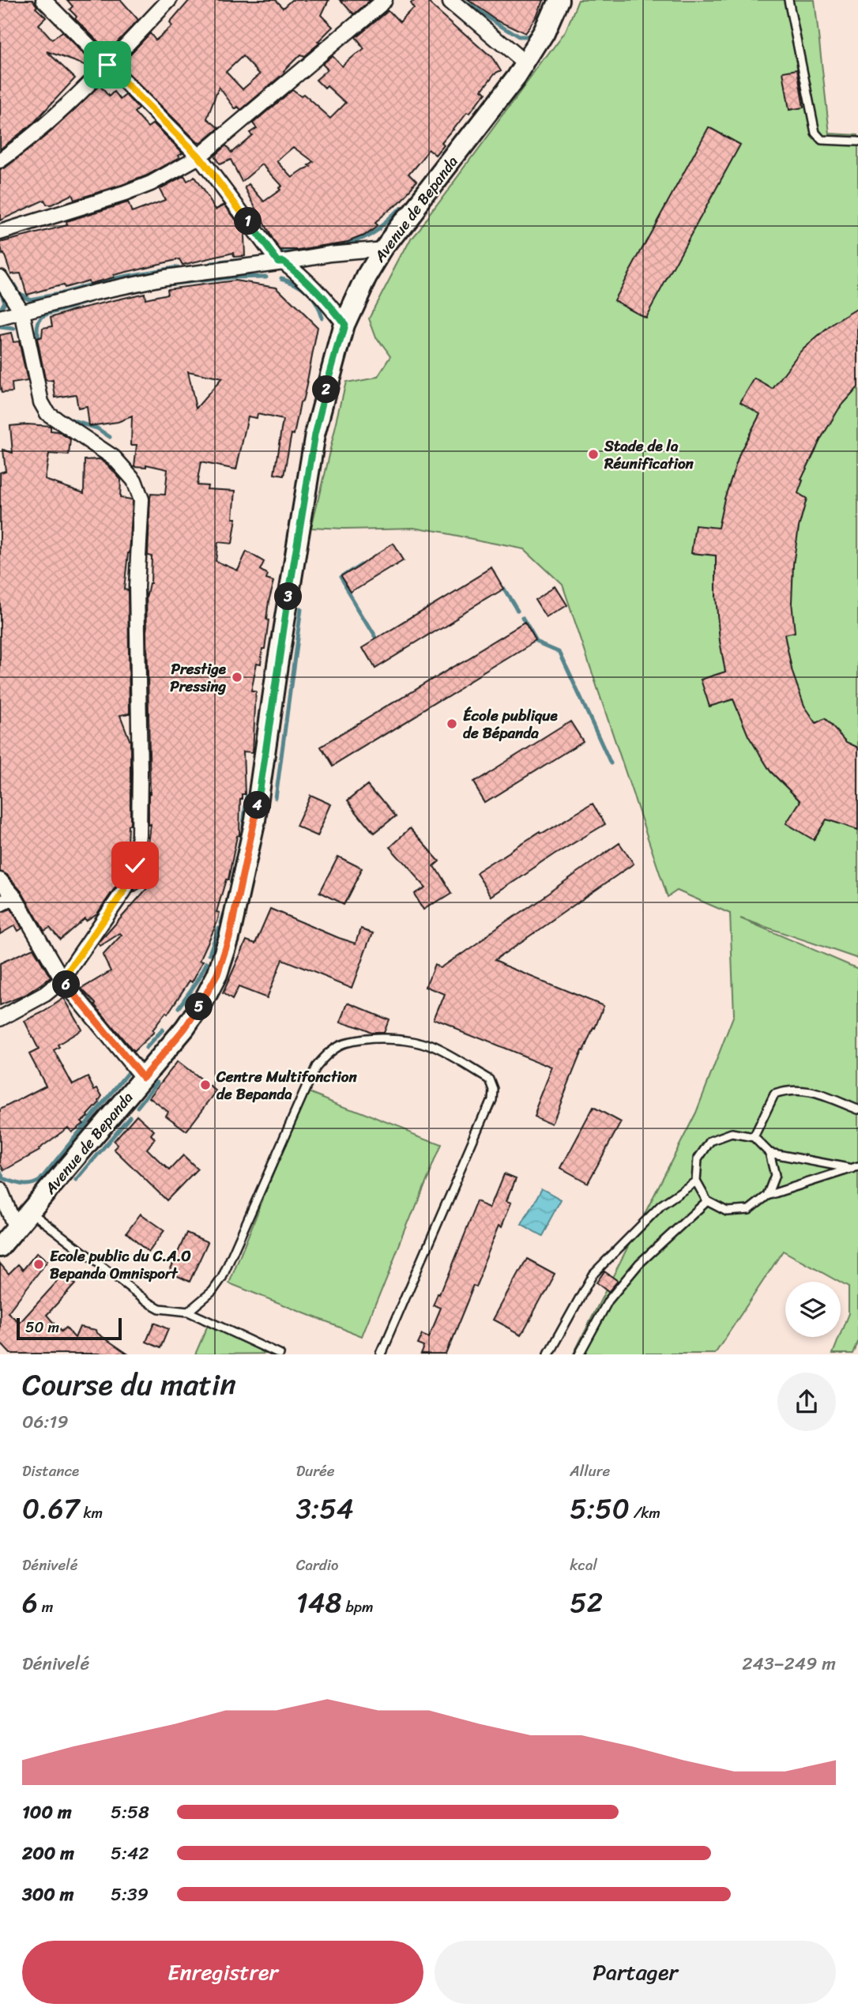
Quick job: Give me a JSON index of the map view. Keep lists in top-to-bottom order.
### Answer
{
  "streets": {
    "main road": ["Avenue de Bepanda"]
  },
  "places": [
    "Stade de la Réunification",
    "Prestige Pressing",
    "École publique de Bépanda",
    "Centre Multifonction de Bepanda",
    "Ecole public du C.A.O Bepanda Omnisport"
  ],
  "scale_bar": "50 m",
  "page": {
    "pins": [
      "1",
      "2",
      "3",
      "4",
      "6",
      "5"
    ],
    "scale": "50 m",
    "heading": ["Course du matin", "06:19"],
    "stats": [
      ["Distance", "0.67 km"],
      ["Durée", "3:54"],
      ["Allure", "5:50 /km"],
      ["Dénivelé", "6 m"],
      ["Cardio", "148 bpm"],
      ["kcal", "52"]
    ],
    "chart": ["Dénivelé", "243–249 m"],
    "list": [
      {
        "name": "100 m",
        "note": "5:58"
      },
      {
        "name": "200 m",
        "note": "5:42"
      },
      {
        "name": "300 m",
        "note": "5:39"
      }
    ],
    "buttons": ["Enregistrer", "Partager"]
  }
}
